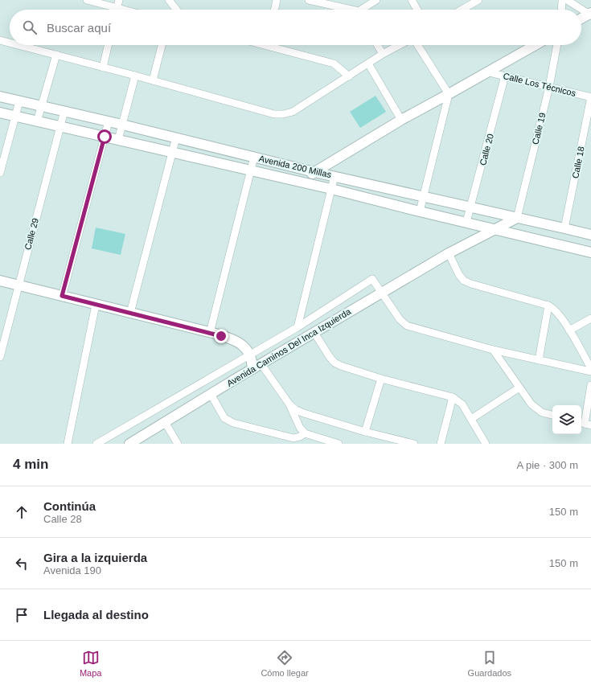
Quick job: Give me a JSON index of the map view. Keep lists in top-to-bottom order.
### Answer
{
  "streets": {
    "main road": ["Avenida 200 Millas", "Avenida Caminos Del Inca Izquierda"],
    "street": [
      "Calle Los Técnicos",
      "Calle 19",
      "Calle 20",
      "Calle 18",
      "Calle 29"
    ]
  },
  "crossings": [
    ["Calle Los Técnicos", "Calle 19"],
    ["Calle Los Técnicos", "Calle 20"],
    ["Calle Los Técnicos", "Calle 18"],
    ["Calle 19", "Avenida 200 Millas"],
    ["Calle 19", "Avenida Caminos Del Inca Izquierda"],
    ["Calle 20", "Avenida 200 Millas"],
    ["Calle 18", "Avenida 200 Millas"],
    ["Avenida 200 Millas", "Calle 29"],
    ["Avenida 200 Millas", "Avenida Caminos Del Inca Izquierda"]
  ],
  "page": {
    "search": "Buscar aquí",
    "heading": ["4 min", "A pie · 300 m"],
    "list": [
      ["Continúa", "Calle 28", "150 m"],
      ["Gira a la izquierda", "Avenida 190", "150 m"],
      "Llegada al destino"
    ],
    "nav": ["Mapa", "Cómo llegar", "Guardados"]
  }
}
